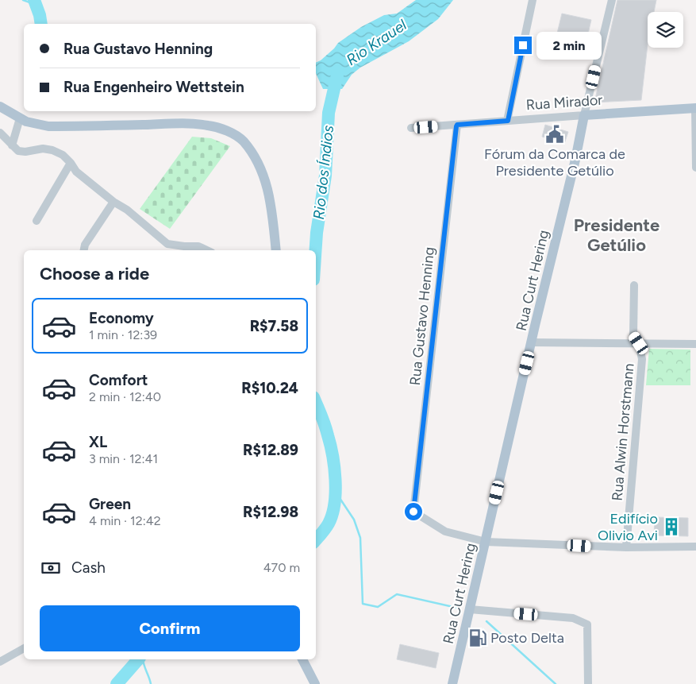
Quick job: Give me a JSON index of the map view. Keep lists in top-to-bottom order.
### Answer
{
  "streets": {
    "main road": ["Rua Mirador", "Rua Curt Hering"],
    "street": ["Rua Gustavo Henning", "Rua Alwin Horstmann"]
  },
  "crossings": [
    ["Rua Mirador", "Rua Curt Hering"],
    ["Rua Mirador", "Rua Gustavo Henning"],
    ["Rua Curt Hering", "Rua Gustavo Henning"]
  ],
  "districts": ["Presidente Getúlio"],
  "water": ["Rio Krauel", "Rio dos Índios"],
  "places": {
    "public building": ["Fórum da Comarca de Presidente Getúlio"],
    "building": ["Edifício Olivio Avi"],
    "fuel station": ["Posto Delta"]
  },
  "page": {
    "banner": ["Rua Gustavo Henning", "Rua Engenheiro Wettstein"],
    "bubble": "2 min",
    "heading": "Choose a ride",
    "list": [
      {
        "name": "Economy",
        "note": "1 min · 12:39",
        "value": "R$7.58"
      },
      {
        "name": "Comfort",
        "note": "2 min · 12:40",
        "value": "R$10.24"
      },
      {
        "name": "XL",
        "note": "3 min · 12:41",
        "value": "R$12.89"
      },
      {
        "name": "Green",
        "note": "4 min · 12:42",
        "value": "R$12.98"
      }
    ],
    "pay": ["Cash", "470 m"],
    "buttons": "Confirm"
  }
}
